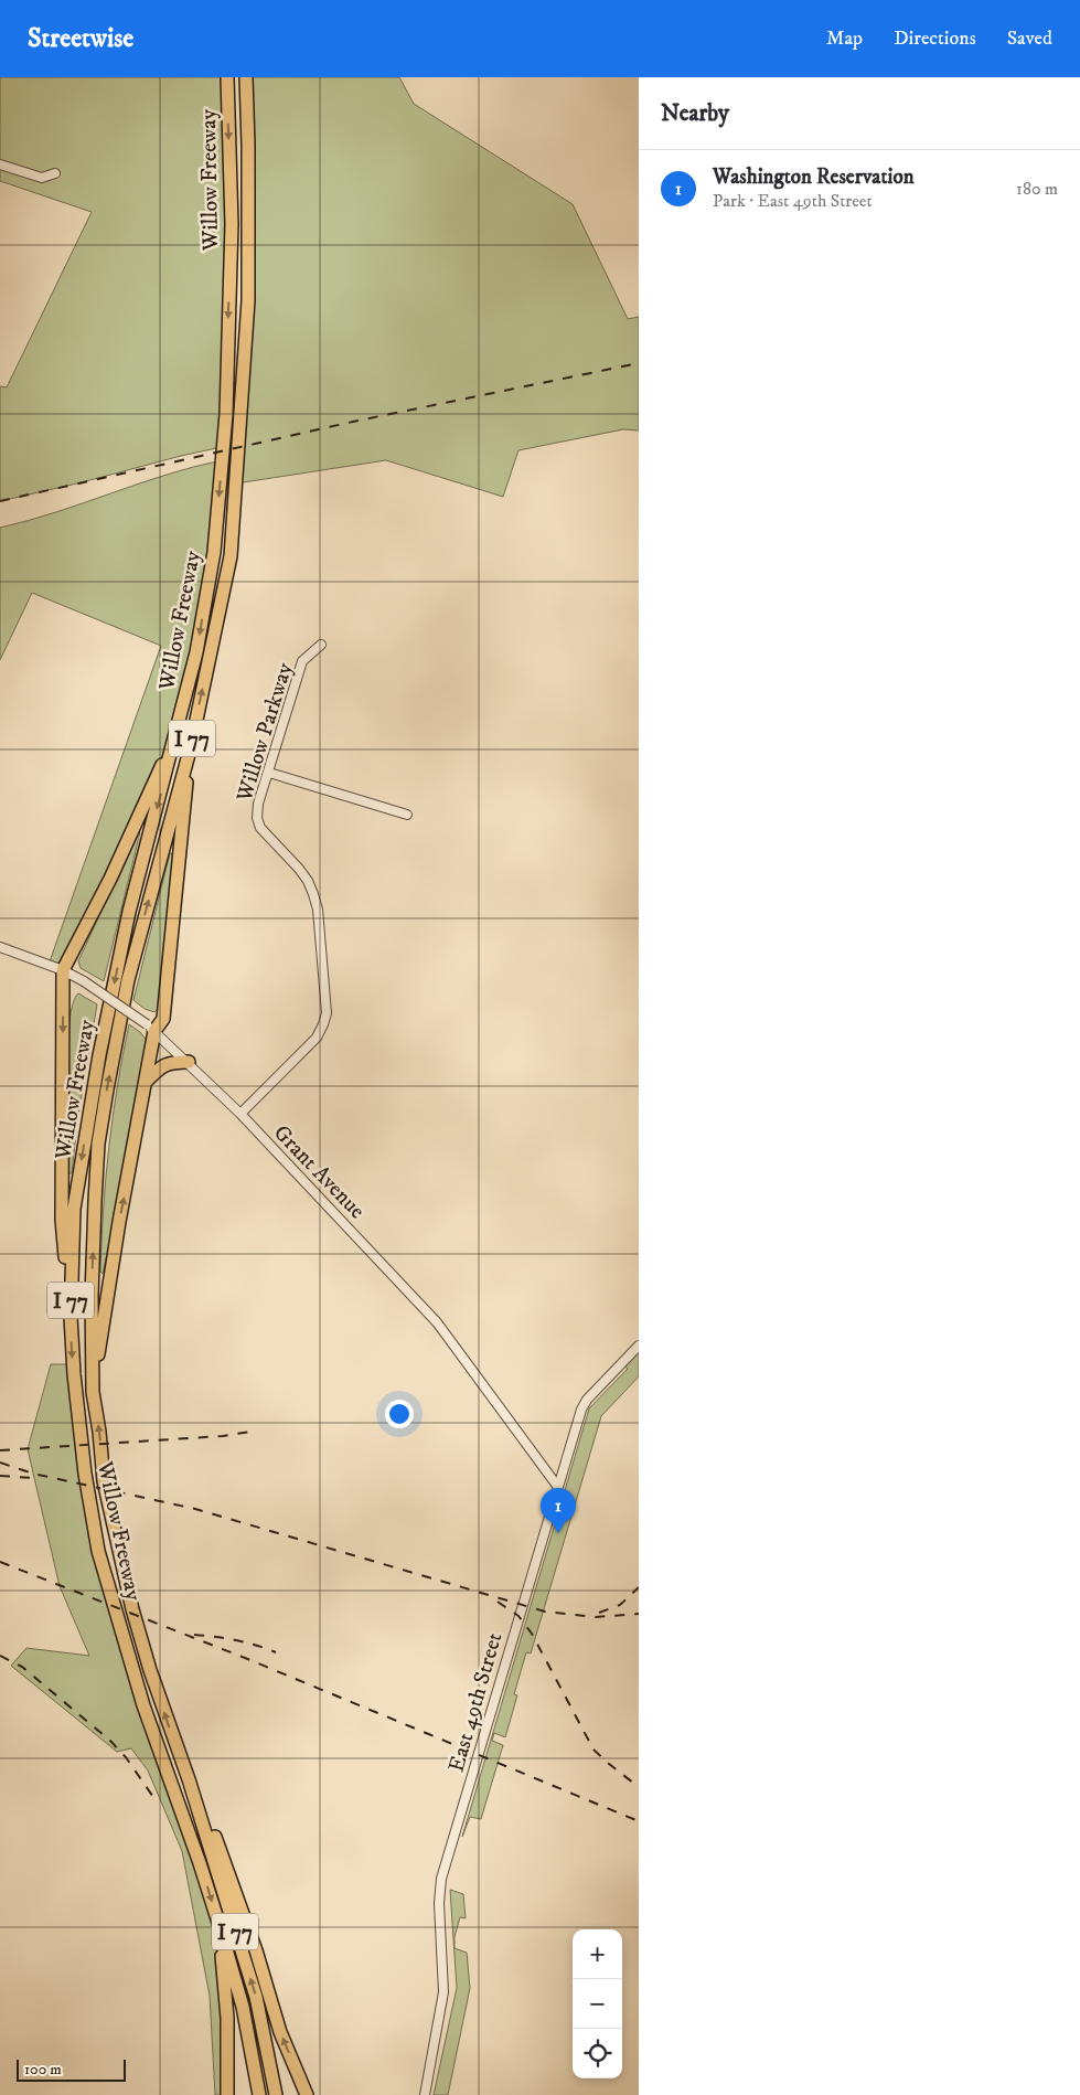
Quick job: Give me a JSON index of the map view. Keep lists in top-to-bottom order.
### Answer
{
  "streets": {
    "highway": ["Willow Freeway", "I 77"],
    "street": ["Willow Parkway", "Grant Avenue", "East 49th Street"]
  },
  "crossings": [
    ["Willow Parkway", "Grant Avenue"],
    ["Grant Avenue", "East 49th Street"]
  ],
  "scale_bar": "100 m",
  "page": {
    "header": "Streetwise",
    "nav": ["Map", "Directions", "Saved"],
    "heading": "Nearby",
    "list": [
      {
        "mark": "1",
        "name": "Washington Reservation",
        "note": "Park · East 49th Street",
        "value": "180 m"
      }
    ],
    "pins": "1",
    "map_buttons": ["+", "−"],
    "scale": "100 m"
  }
}
